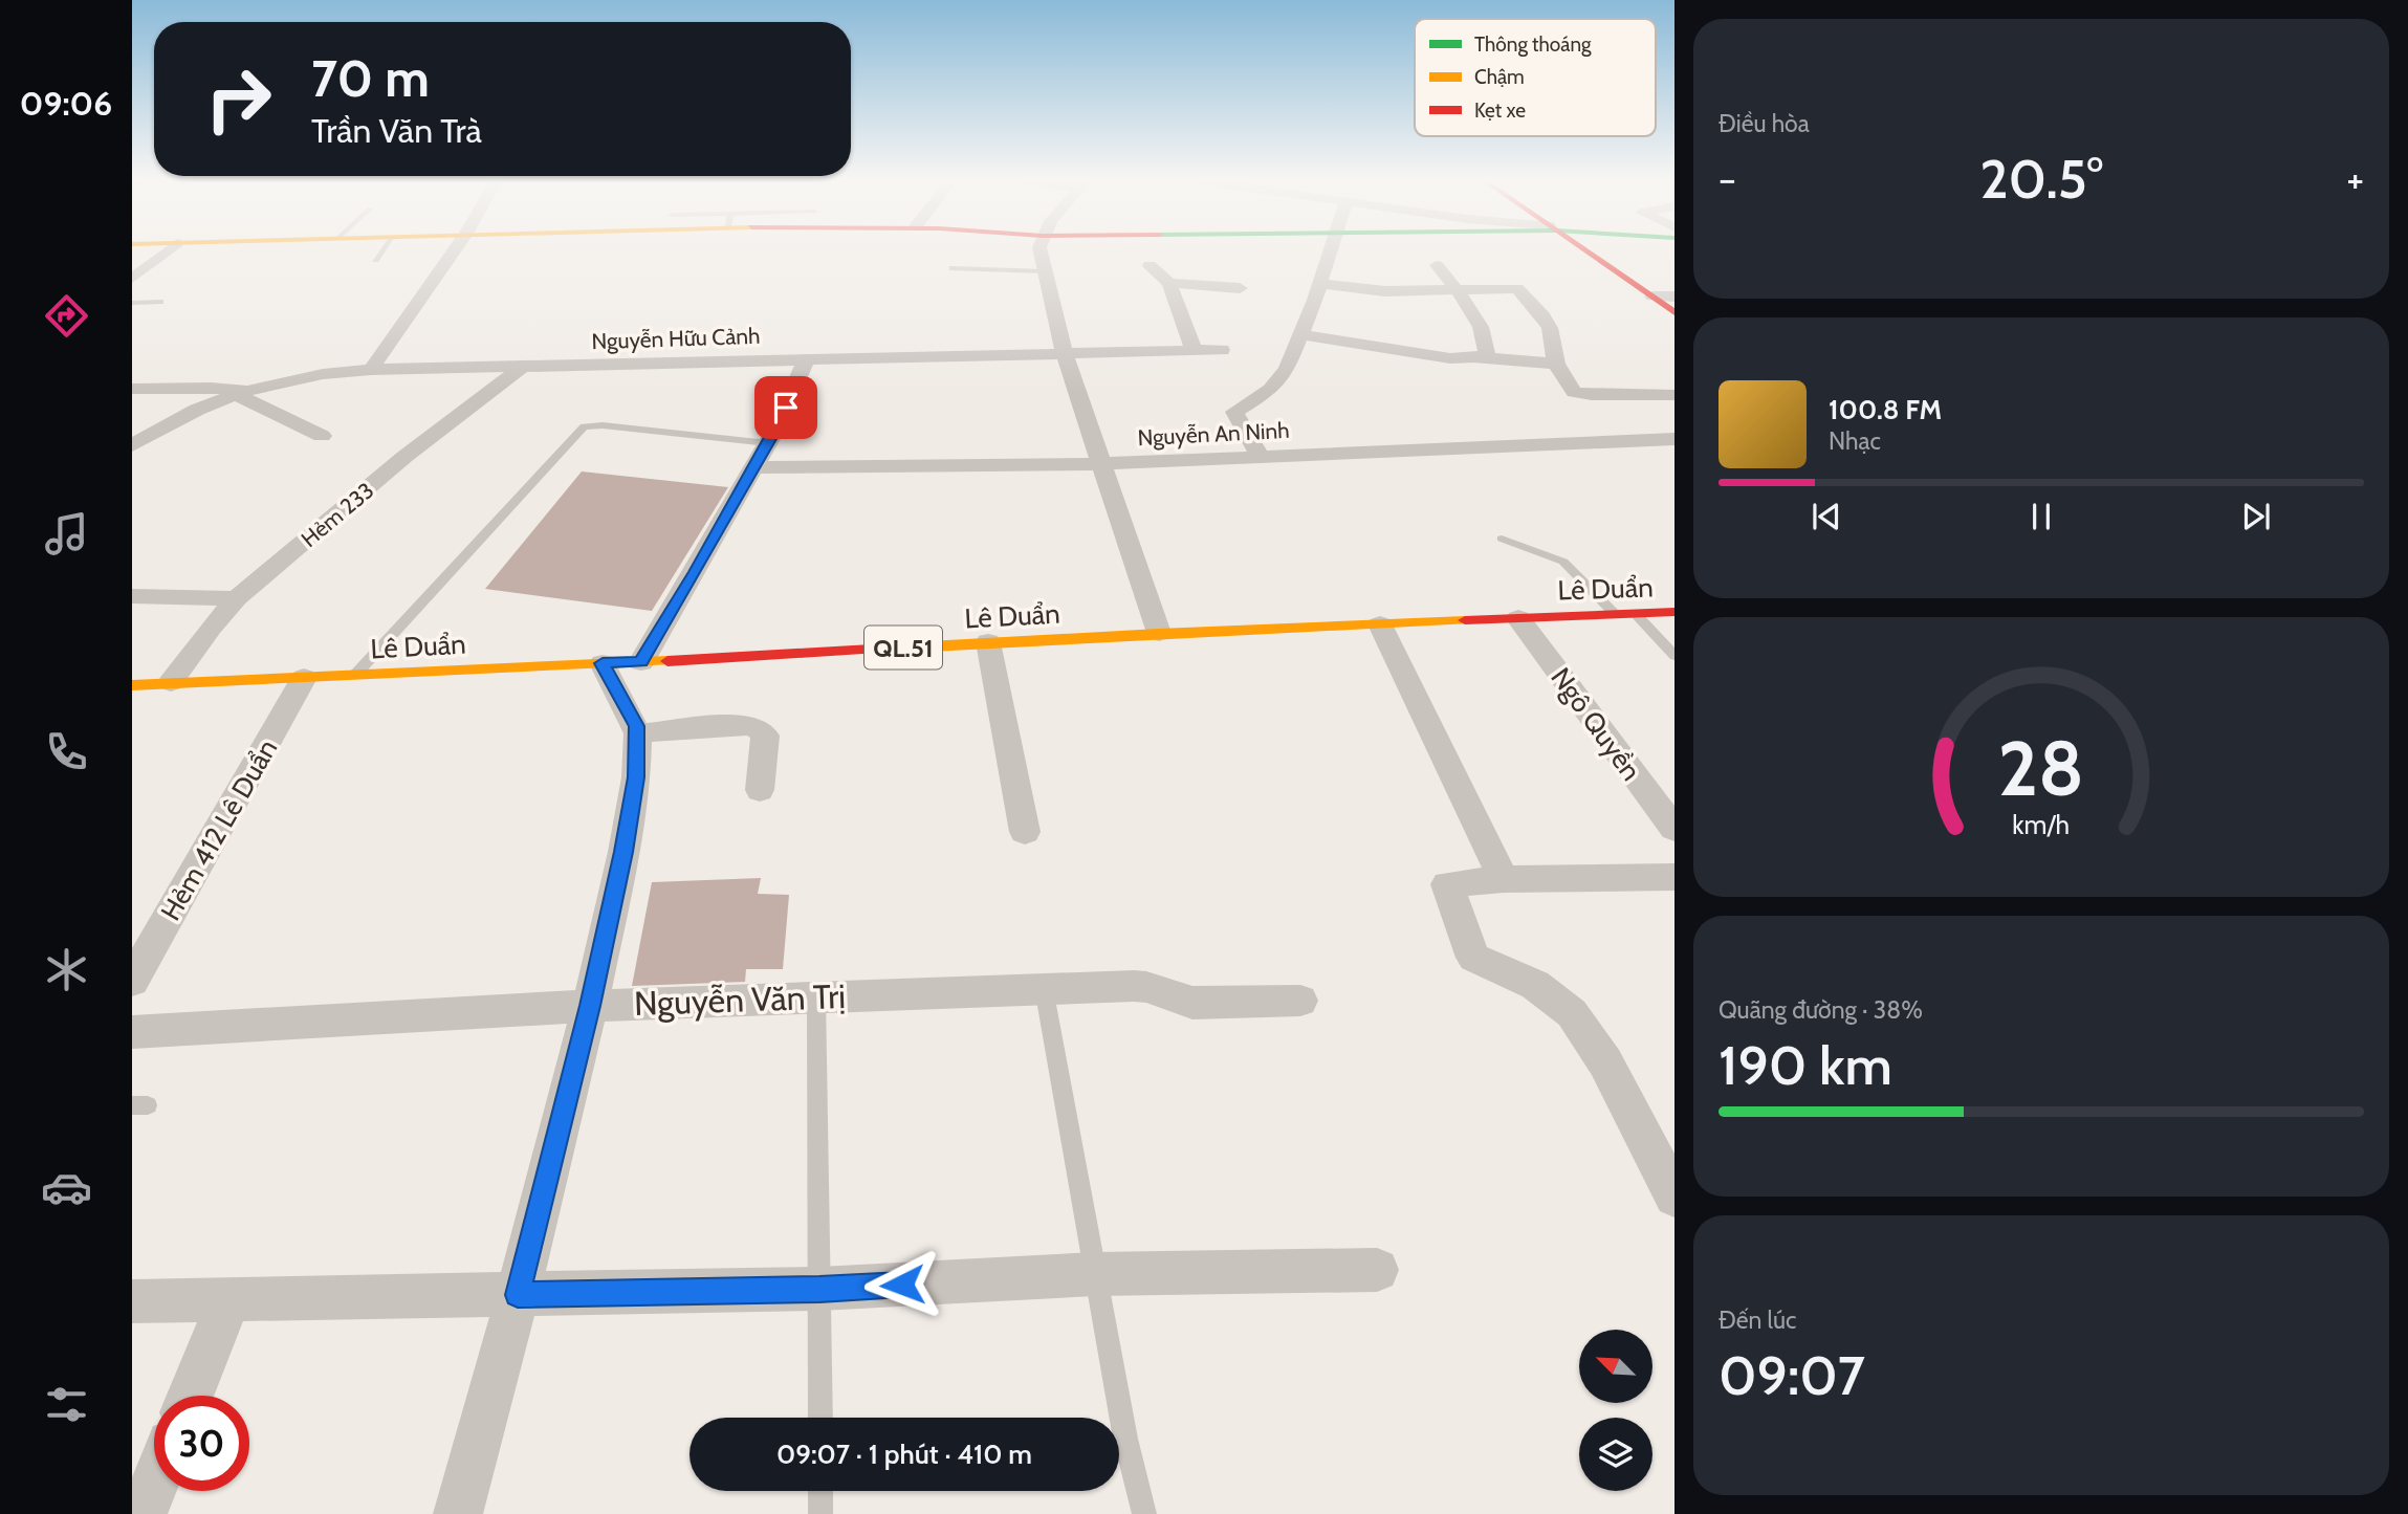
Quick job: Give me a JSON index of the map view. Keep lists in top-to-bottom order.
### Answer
{
  "streets": {
    "street": [
      "Nguyễn Hữu Cảnh",
      "Nguyễn An Ninh",
      "Hẻm 233",
      "Lê Duẩn",
      "QL.51",
      "Ngô Quyền",
      "Hẻm 412 Lê Duẩn",
      "Nguyễn Văn Trị"
    ]
  },
  "crossings": [
    ["Nguyễn Hữu Cảnh", "Hẻm 233"],
    ["Hẻm 233", "Lê Duẩn"],
    ["Lê Duẩn", "Ngô Quyền"],
    ["Lê Duẩn", "Hẻm 412 Lê Duẩn"]
  ],
  "legend": ["Thông thoáng", "Chậm", "Kẹt xe"],
  "north": "top left",
  "page": {
    "tabs": "09:06",
    "tile": [
      "Điều hòa",
      ["Quãng đường · 38%", "190 km"],
      ["Đến lúc", "09:07"]
    ],
    "turn": ["70 m", "Trần Văn Trà"],
    "heat": ["−", "20.5°", "+"],
    "song": ["100.8 FM", "Nhạc"],
    "limit": "30",
    "trip": "09:07 · 1 phút · 410 m",
    "gauge": ["28", "km/h"]
  }
}
